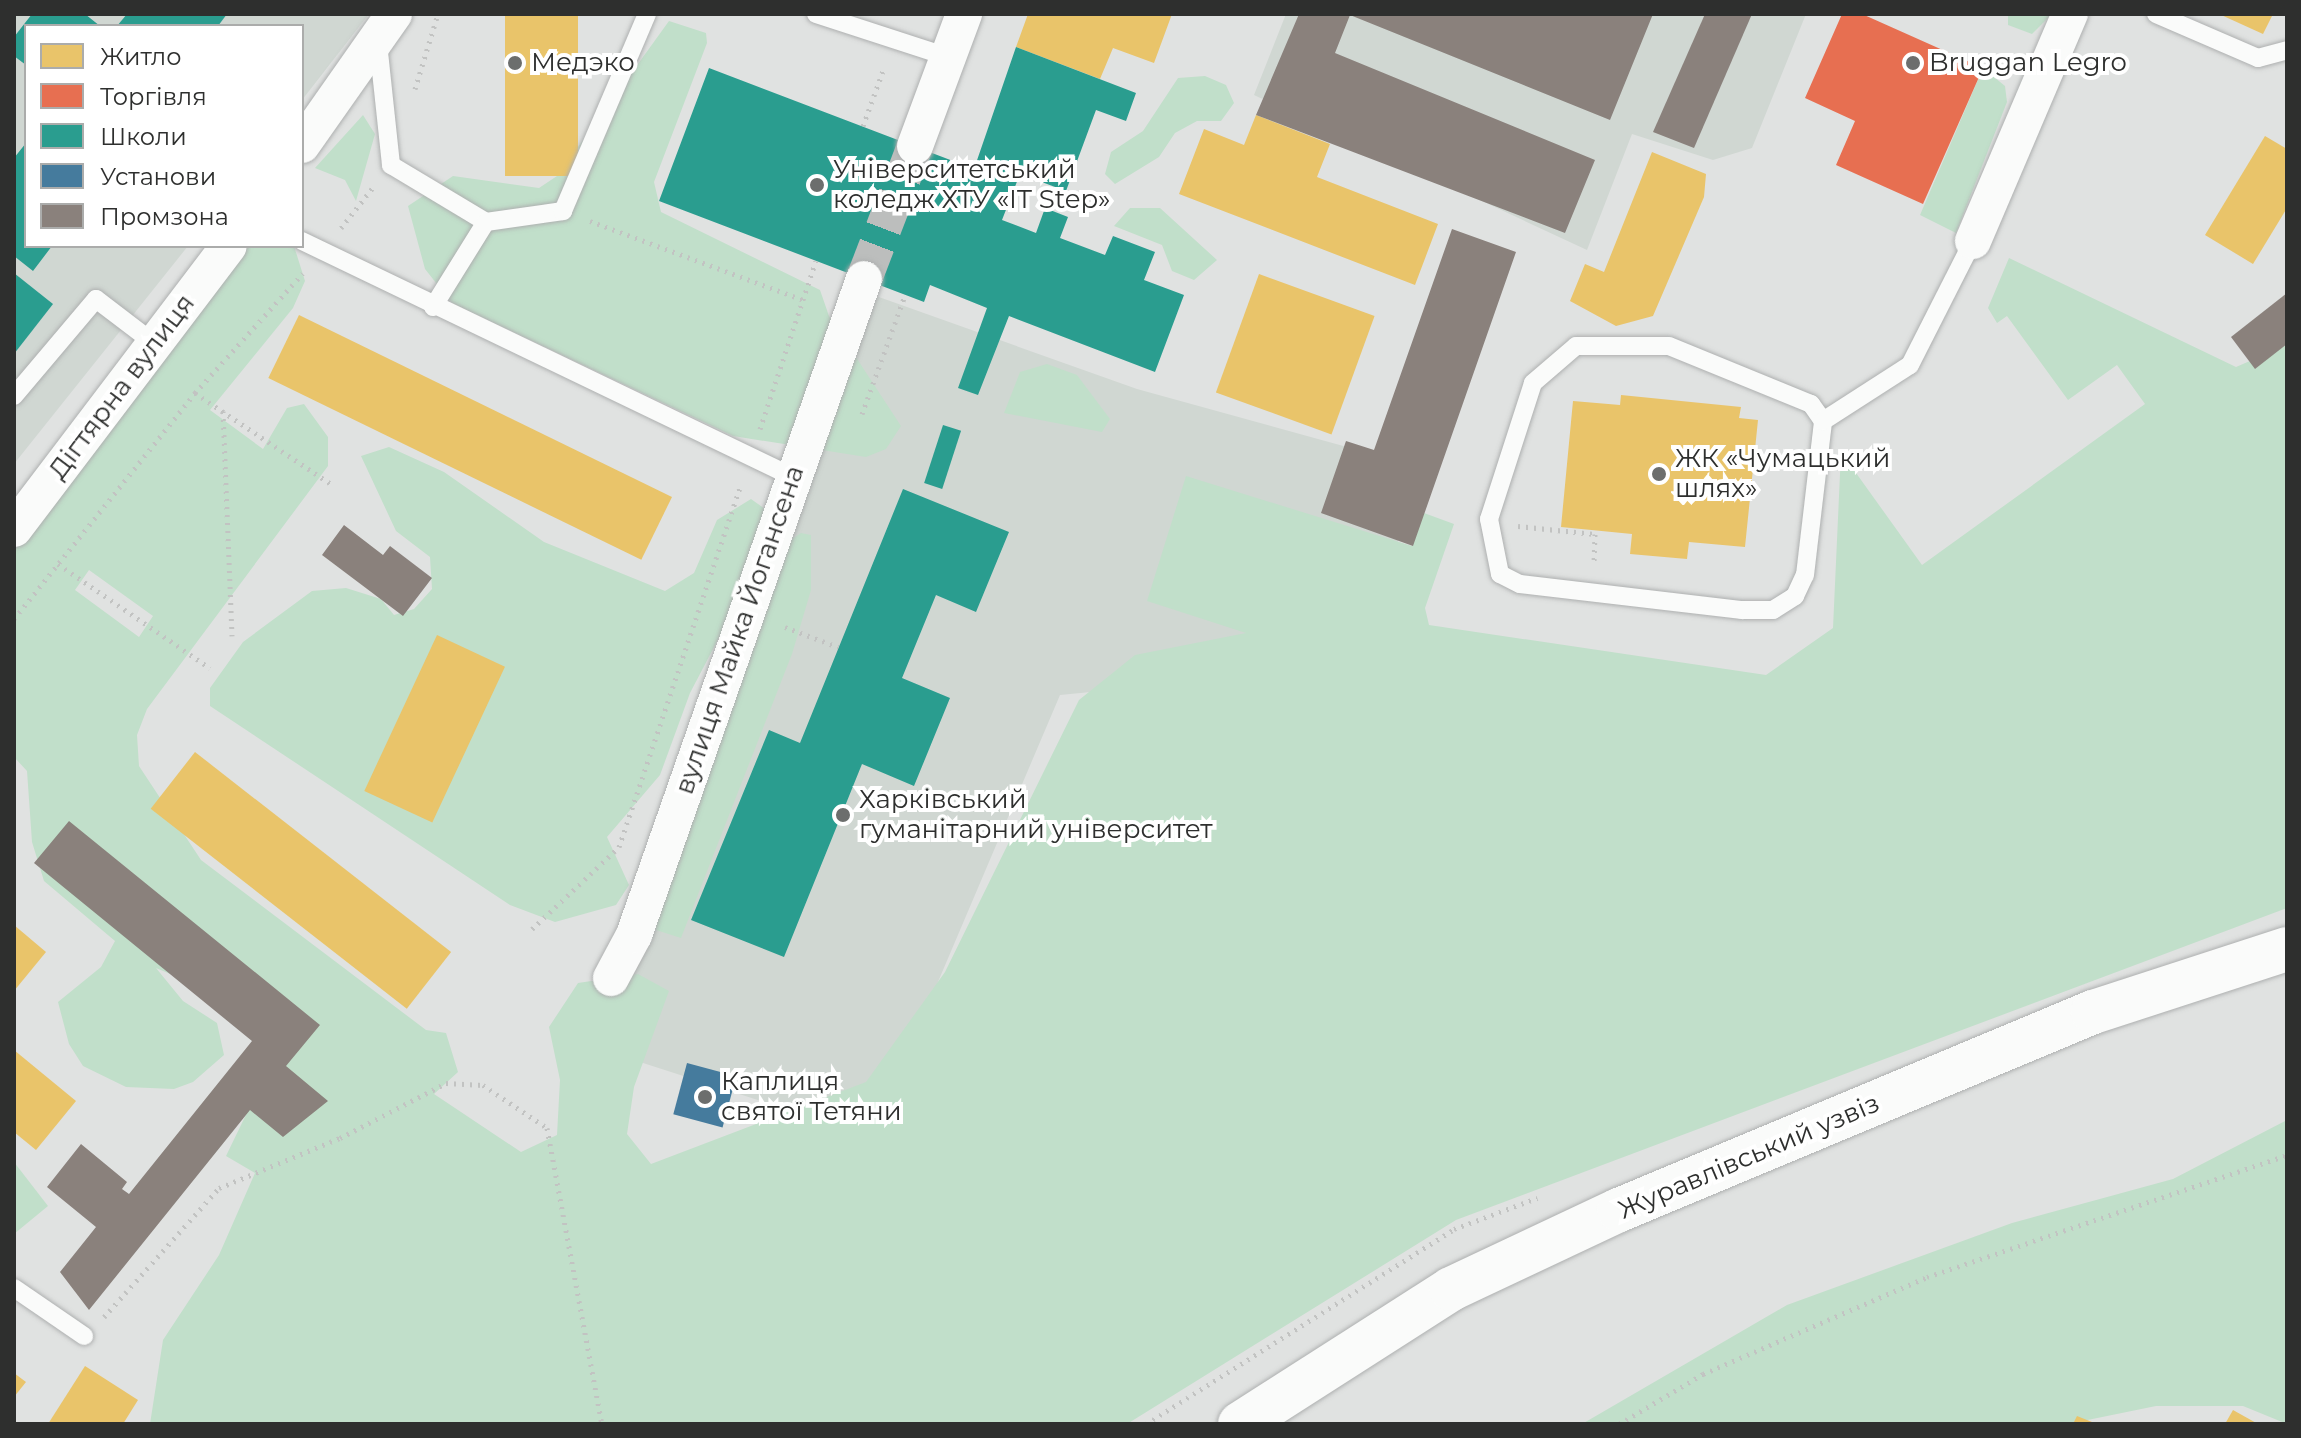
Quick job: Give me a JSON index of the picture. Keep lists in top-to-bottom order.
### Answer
{
  "streets": {
    "main road": ["Журавлівський узвіз"],
    "street": ["Дігтярна вулиця", "вулиця Майка Йогансена"]
  },
  "places": [
    "Медэко",
    "Bruggan Legro",
    "Університетський коледж ХТУ «IT Step»",
    "ЖК «Чумацький шлях»",
    "Харківський гуманітарний університет",
    "Каплиця святої Тетяни"
  ],
  "legend": [
    "Житло",
    "Торгівля",
    "Школи",
    "Установи",
    "Промзона"
  ]
}
